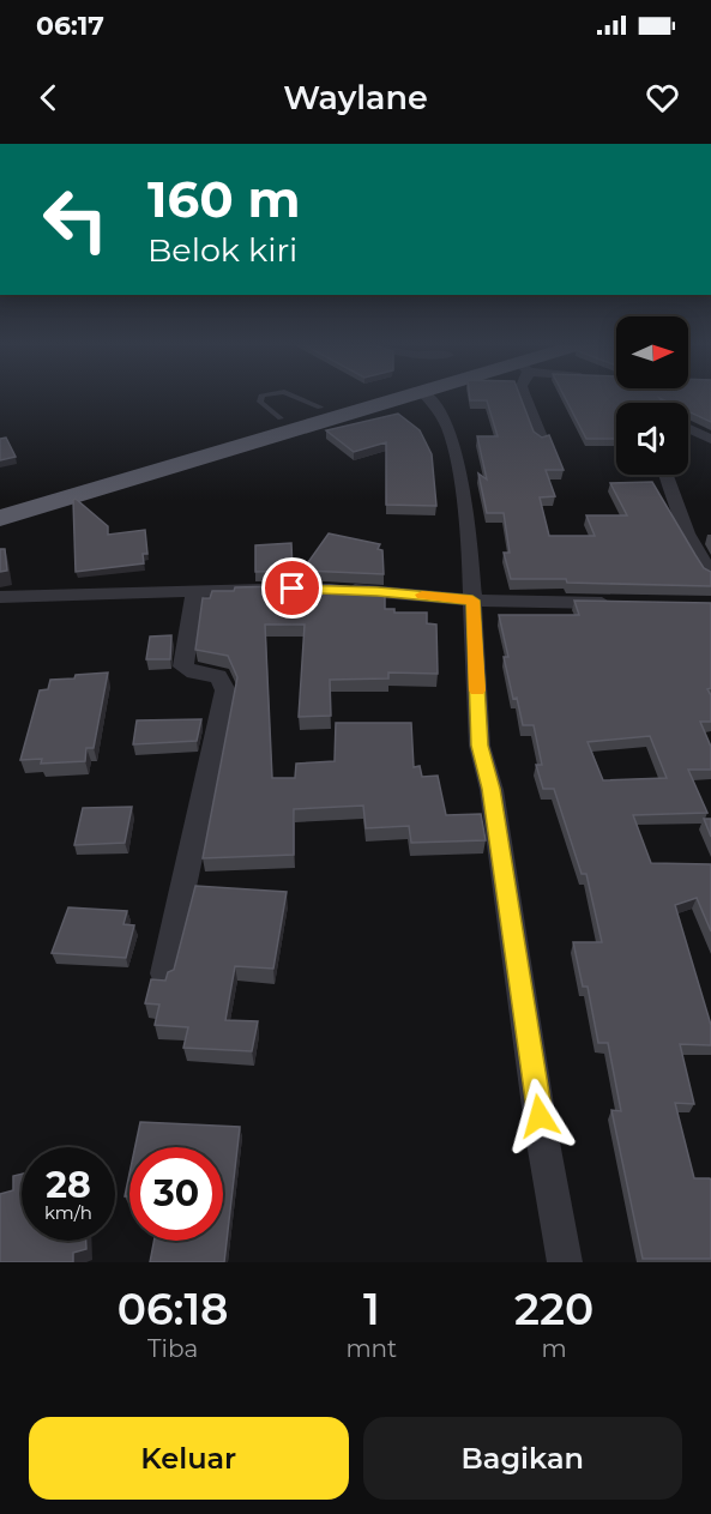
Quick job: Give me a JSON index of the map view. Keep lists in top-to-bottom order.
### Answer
{
  "north": "right",
  "page": {
    "status": "06:17",
    "header": "Waylane",
    "turn": ["160 m", "Belok kiri"],
    "speed": "28 km/h",
    "limit": "30",
    "eta": [
      "06:18",
      "Tiba",
      "1",
      "mnt",
      "220",
      "m"
    ],
    "buttons": ["Keluar", "Bagikan"]
  }
}
